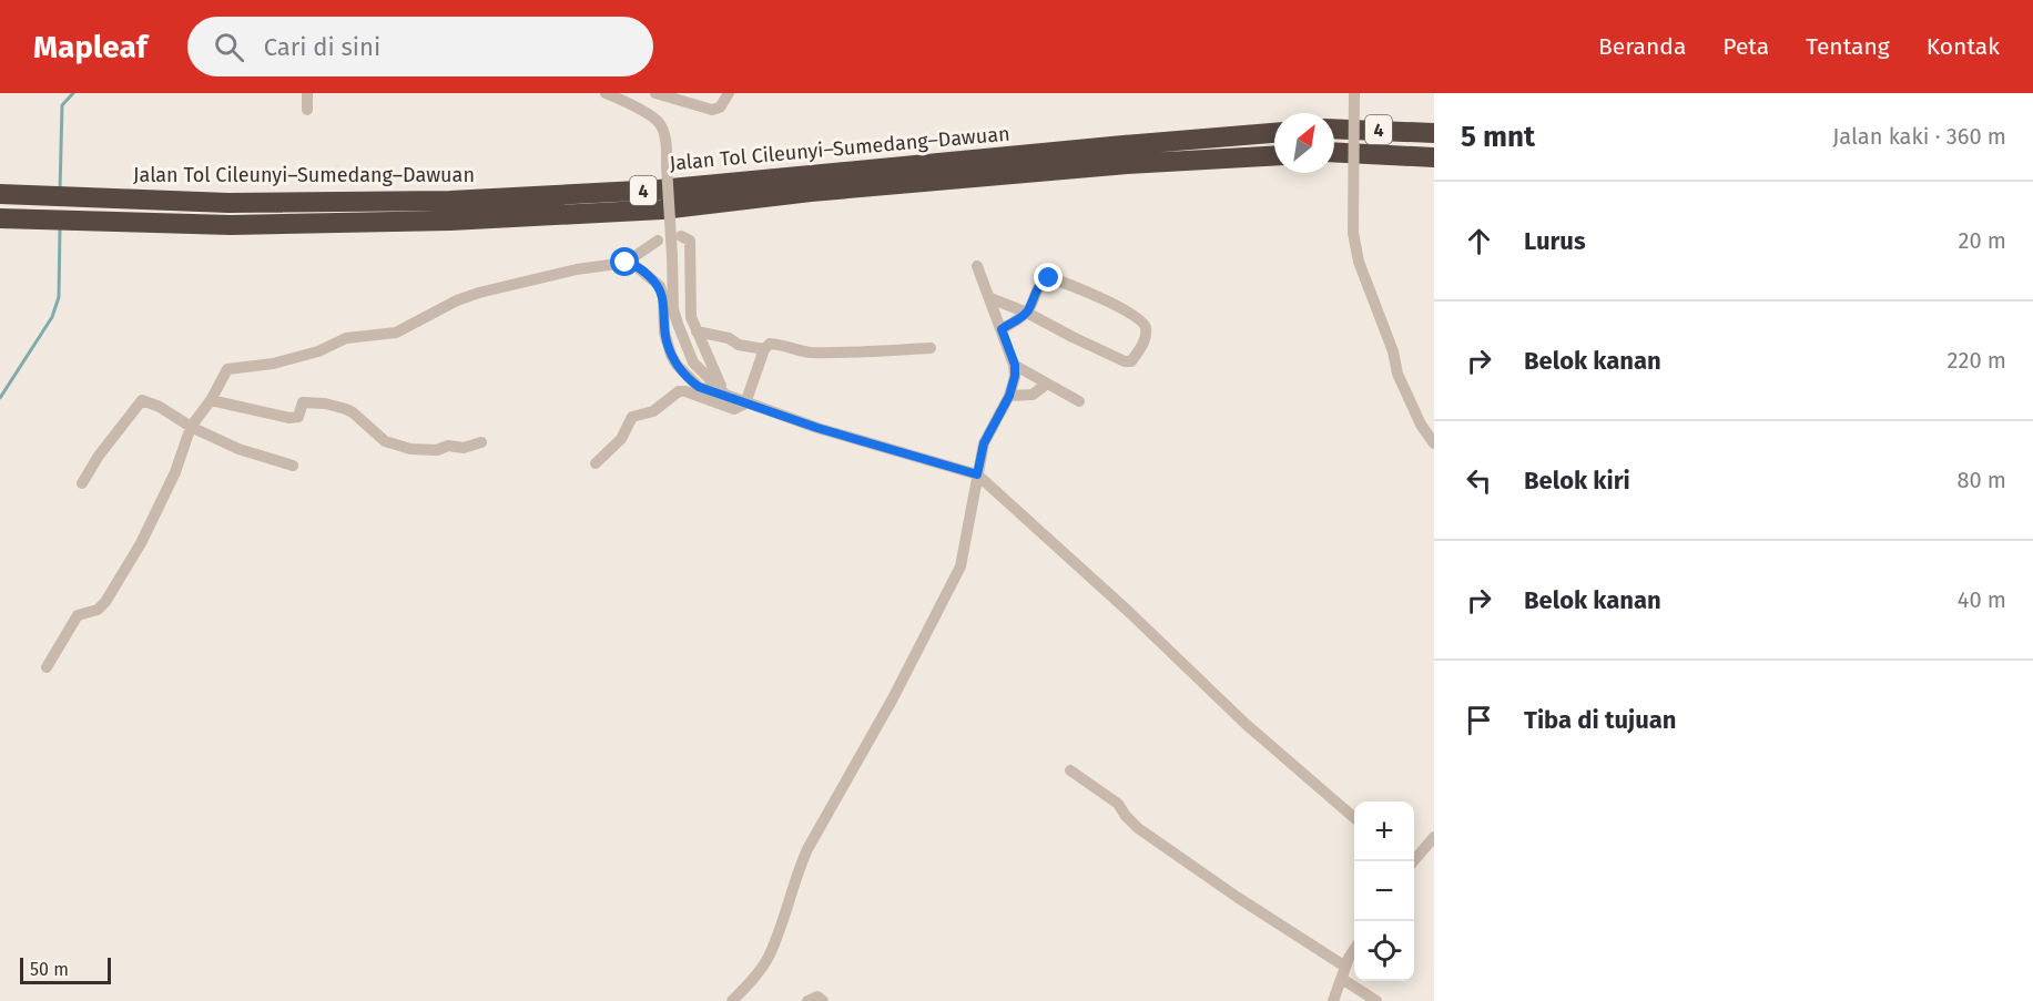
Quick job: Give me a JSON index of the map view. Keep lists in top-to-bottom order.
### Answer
{
  "streets": {
    "highway": ["4", "Jalan Tol Cileunyi–Sumedang–Dawuan"]
  },
  "scale_bar": "50 m",
  "north": "top right",
  "page": {
    "header": "Mapleaf",
    "search": "Cari di sini",
    "nav": [
      "Beranda",
      "Peta",
      "Tentang",
      "Kontak"
    ],
    "heading": ["5 mnt", "Jalan kaki · 360 m"],
    "list": [
      ["Lurus", "20 m"],
      ["Belok kanan", "220 m"],
      ["Belok kiri", "80 m"],
      ["Belok kanan", "40 m"],
      "Tiba di tujuan"
    ],
    "map_buttons": ["+", "−"],
    "scale": "50 m"
  }
}
